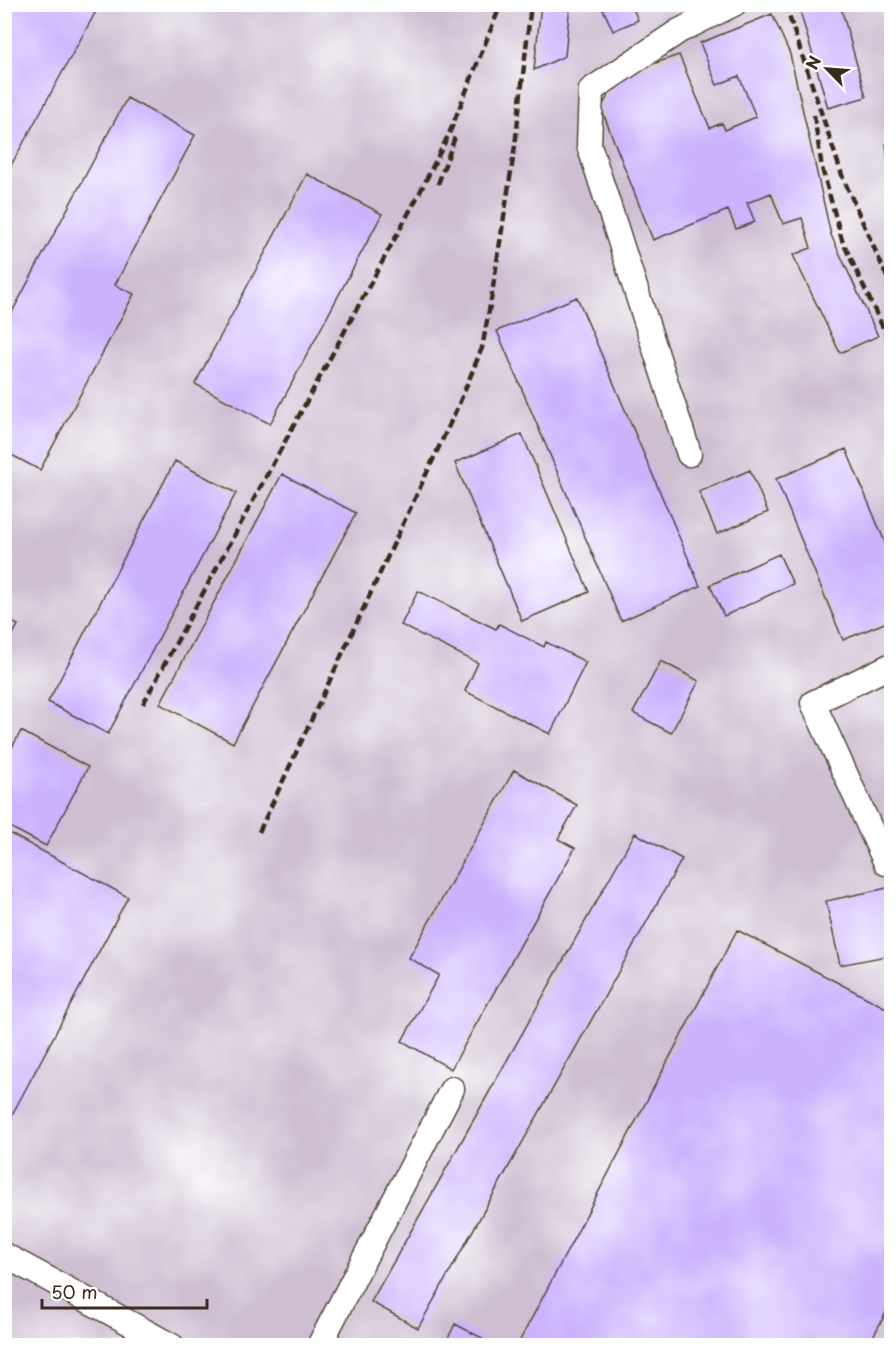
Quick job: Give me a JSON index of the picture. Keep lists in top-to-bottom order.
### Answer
{
  "scale_bar": "50 m",
  "north": "top left"
}
